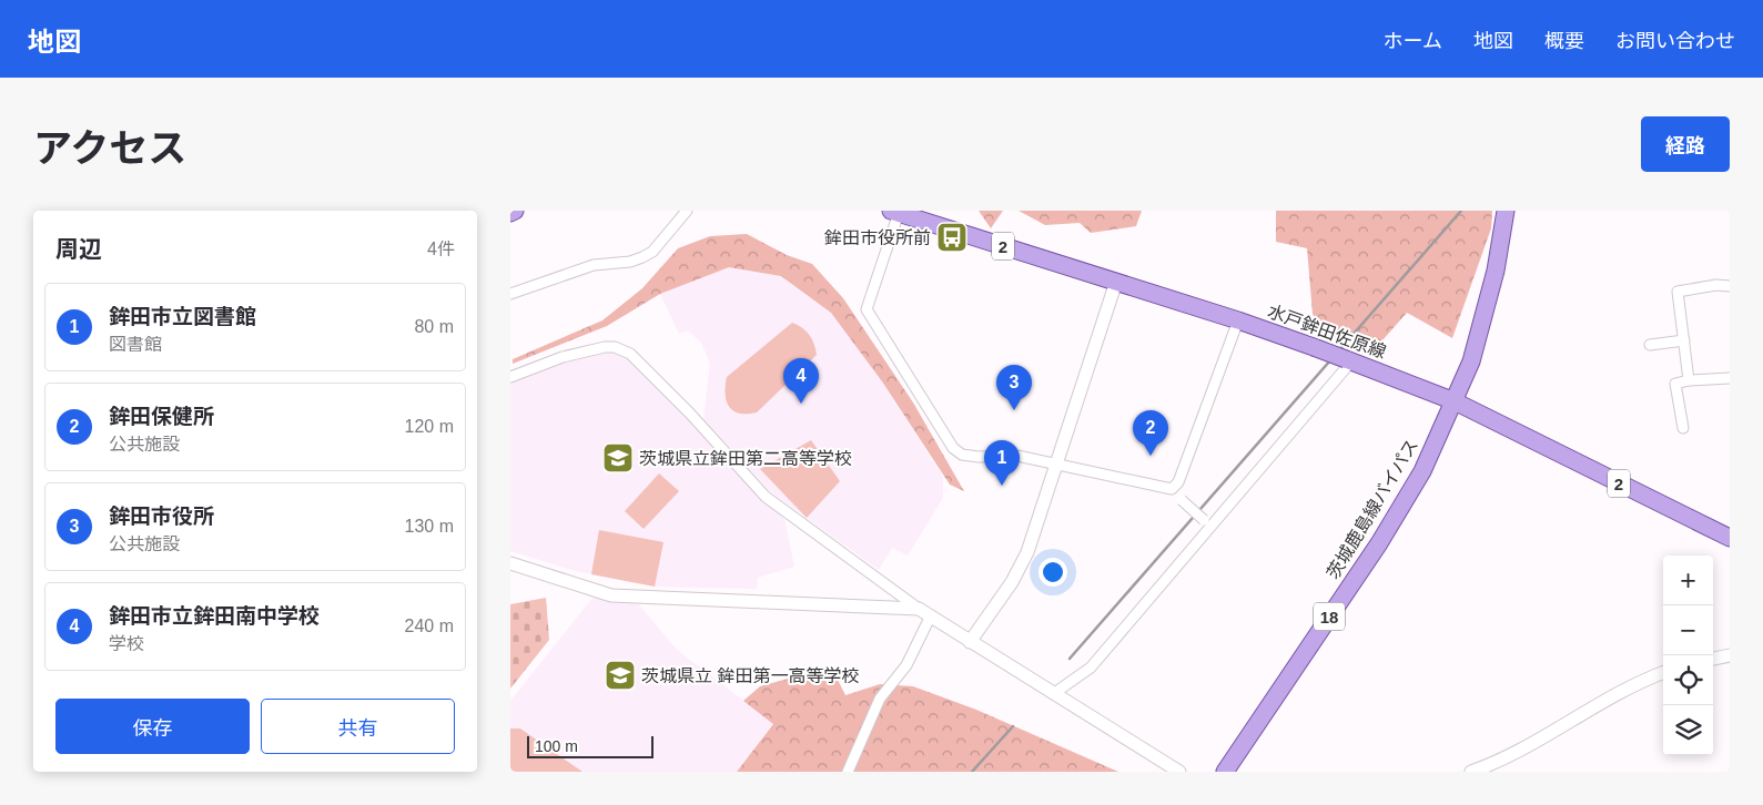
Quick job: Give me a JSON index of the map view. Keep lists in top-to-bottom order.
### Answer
{
  "streets": {
    "main road": [
      "2",
      "水戸鉾田佐原線",
      "茨城鹿島線バイパス",
      "18"
    ]
  },
  "crossings": [
    ["水戸鉾田佐原線", "茨城鹿島線バイパス"]
  ],
  "places": {
    "bus stop": ["鉾田市役所前"],
    "school or university": ["茨城県立鉾田第二高等学校", "茨城県立 鉾田第一高等学校"]
  },
  "scale_bar": "100 m",
  "page": {
    "header": "地図",
    "nav": [
      "ホーム",
      "地図",
      "概要",
      "お問い合わせ"
    ],
    "title": "アクセス",
    "buttons": [
      "経路",
      ["保存", "共有"]
    ],
    "heading": ["周辺", "4件"],
    "list": [
      {
        "mark": "1",
        "name": "鉾田市立図書館",
        "note": "図書館",
        "value": "80 m"
      },
      {
        "mark": "2",
        "name": "鉾田保健所",
        "note": "公共施設",
        "value": "120 m"
      },
      {
        "mark": "3",
        "name": "鉾田市役所",
        "note": "公共施設",
        "value": "130 m"
      },
      {
        "mark": "4",
        "name": "鉾田市立鉾田南中学校",
        "note": "学校",
        "value": "240 m"
      }
    ],
    "pins": [
      "4",
      "3",
      "2",
      "1"
    ],
    "map_buttons": ["+", "−"],
    "scale": "100 m"
  }
}
